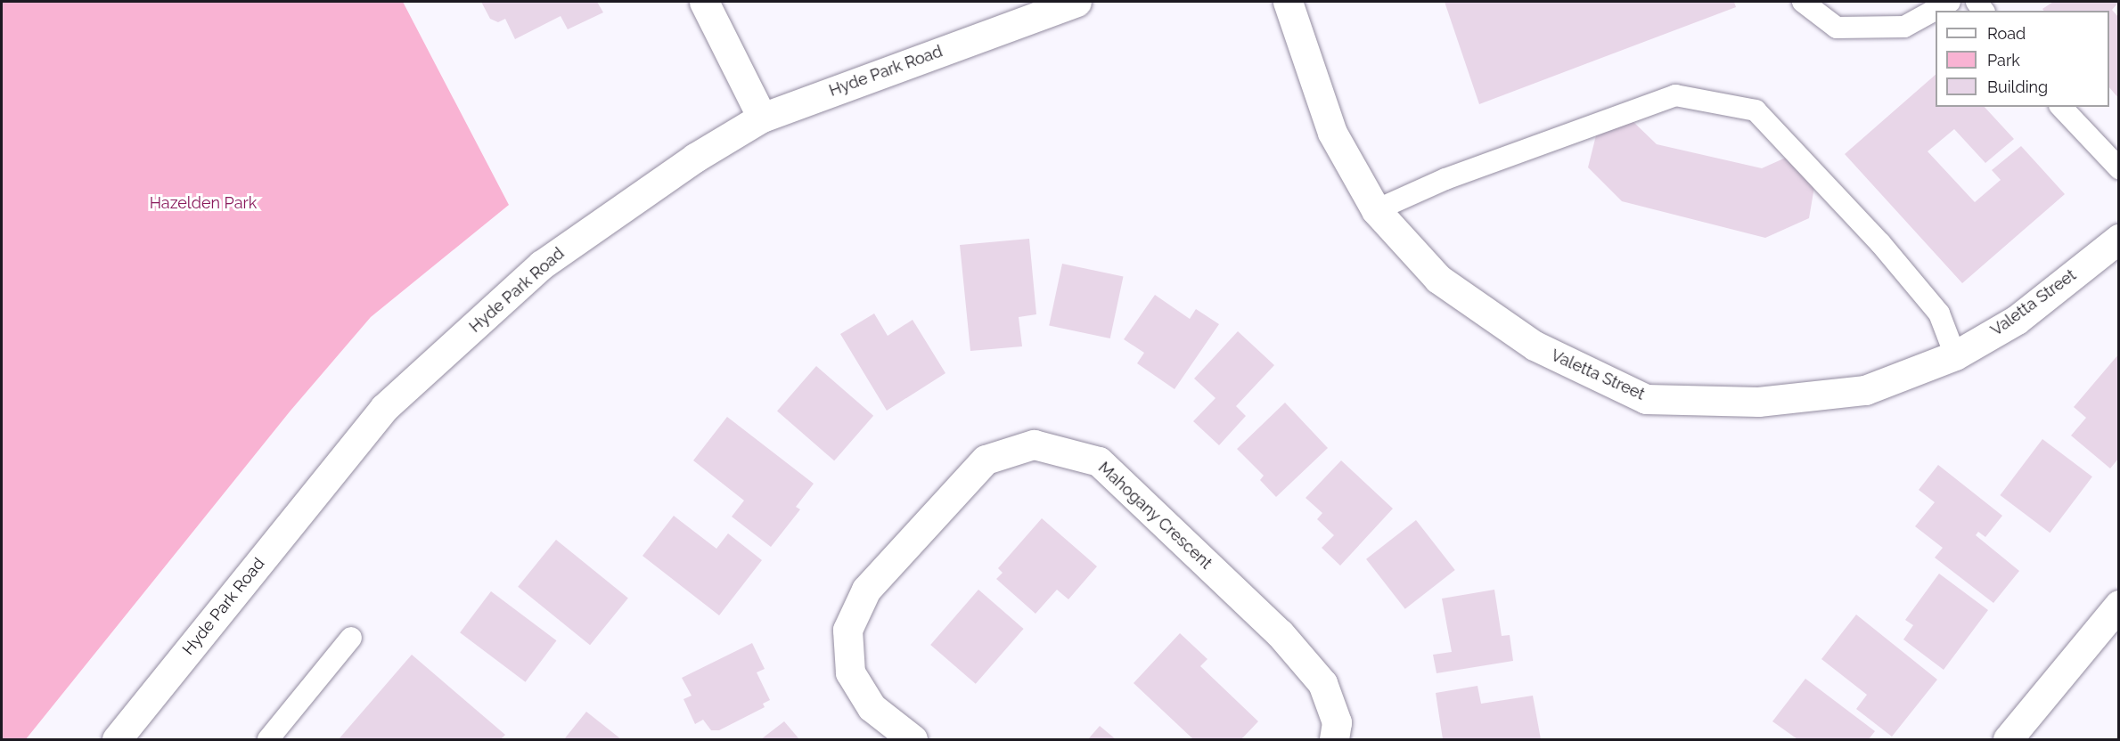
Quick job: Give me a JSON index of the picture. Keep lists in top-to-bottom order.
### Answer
{
  "streets": {
    "street": ["Hyde Park Road", "Valetta Street", "Mahogany Crescent"]
  },
  "parks": ["Hazelden Park"],
  "legend": ["Road", "Park", "Building"]
}
